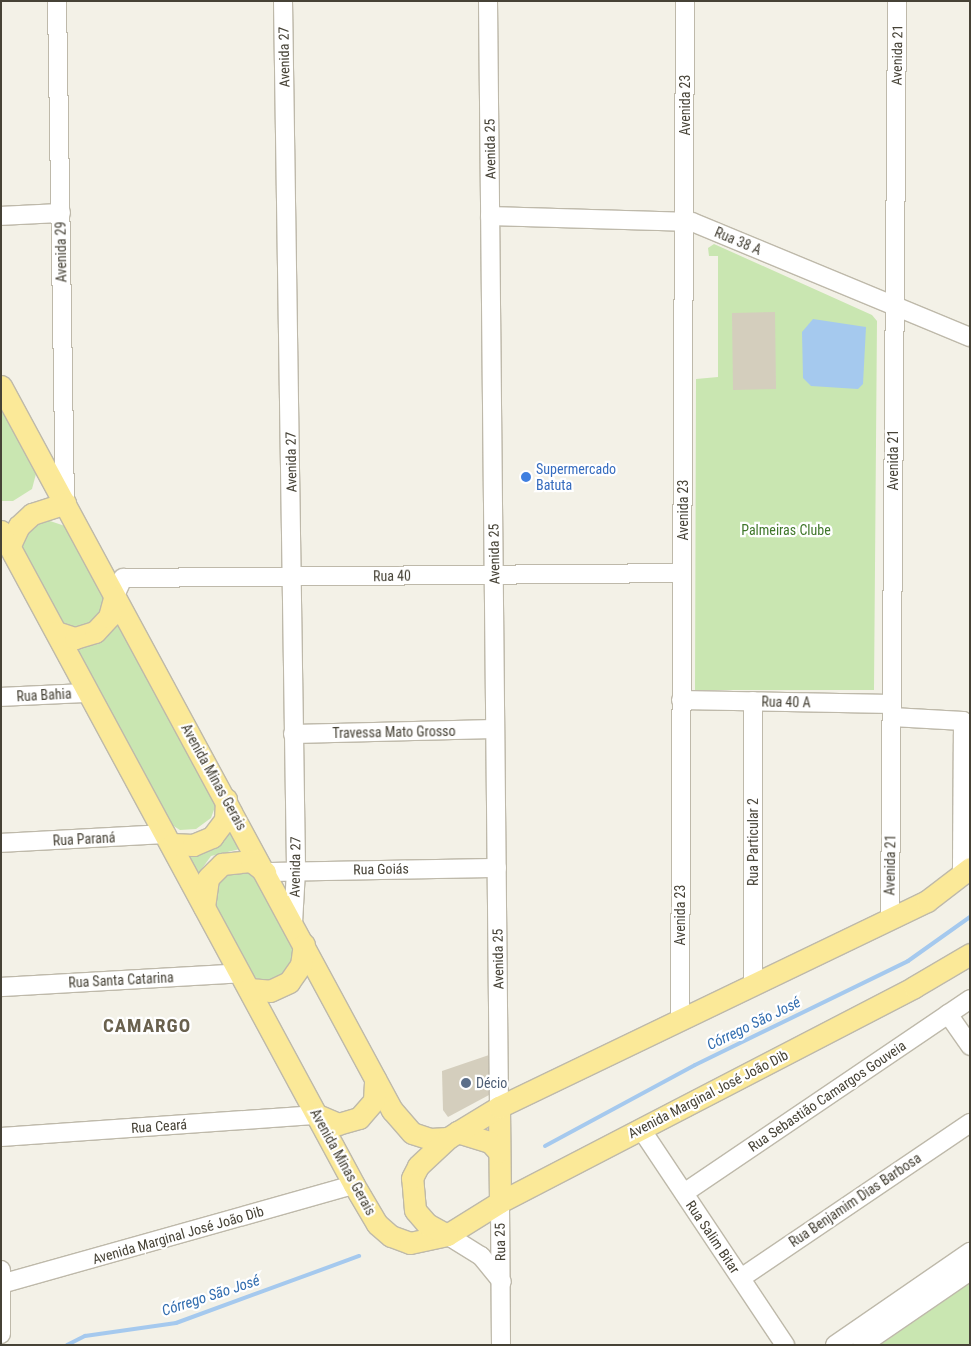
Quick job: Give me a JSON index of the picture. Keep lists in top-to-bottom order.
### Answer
{
  "streets": {
    "main road": ["Avenida Minas Gerais", "Avenida Marginal José João Dib"],
    "street": [
      "Avenida 21",
      "Avenida 27",
      "Avenida 23",
      "Avenida 25",
      "Rua 38 A",
      "Avenida 29",
      "Rua 40",
      "Rua Bahia",
      "Rua 40 A",
      "Travessa Mato Grosso",
      "Rua Paraná",
      "Rua Particular 2",
      "Rua Goiás",
      "Rua Santa Catarina",
      "Rua Sebastião Camargos Gouveia",
      "Rua Ceará",
      "Rua Benjamim Dias Barbosa",
      "Rua Salim Bitar",
      "Rua 25"
    ]
  },
  "crossings": [
    ["Avenida 21", "Rua 38 A"],
    ["Avenida 21", "Rua 40 A"],
    ["Avenida 27", "Rua 40"],
    ["Avenida 27", "Travessa Mato Grosso"],
    ["Avenida 27", "Avenida Minas Gerais"],
    ["Avenida 27", "Rua Goiás"],
    ["Avenida 23", "Rua 38 A"],
    ["Avenida 23", "Rua 40"],
    ["Avenida 23", "Rua 40 A"],
    ["Avenida 25", "Rua 38 A"],
    ["Avenida 25", "Rua 40"],
    ["Avenida 25", "Travessa Mato Grosso"],
    ["Avenida 25", "Rua Goiás"],
    ["Avenida 29", "Avenida Minas Gerais"],
    ["Rua 40", "Avenida Minas Gerais"],
    ["Rua Bahia", "Avenida Minas Gerais"],
    ["Rua 40 A", "Rua Particular 2"],
    ["Avenida Minas Gerais", "Rua Paraná"],
    ["Avenida Minas Gerais", "Rua Goiás"],
    ["Avenida Minas Gerais", "Rua Santa Catarina"],
    ["Avenida Minas Gerais", "Avenida Marginal José João Dib"],
    ["Avenida Minas Gerais", "Rua Ceará"],
    ["Avenida Minas Gerais", "Rua 25"],
    ["Avenida Marginal José João Dib", "Rua Salim Bitar"],
    ["Avenida Marginal José João Dib", "Rua 25"],
    ["Rua Sebastião Camargos Gouveia", "Rua Salim Bitar"],
    ["Rua Benjamim Dias Barbosa", "Rua Salim Bitar"]
  ],
  "districts": ["CAMARGO"],
  "water": ["Córrego São José"],
  "parks": ["Palmeiras Clube"],
  "places": ["Supermercado Batuta", "Décio"]
}
